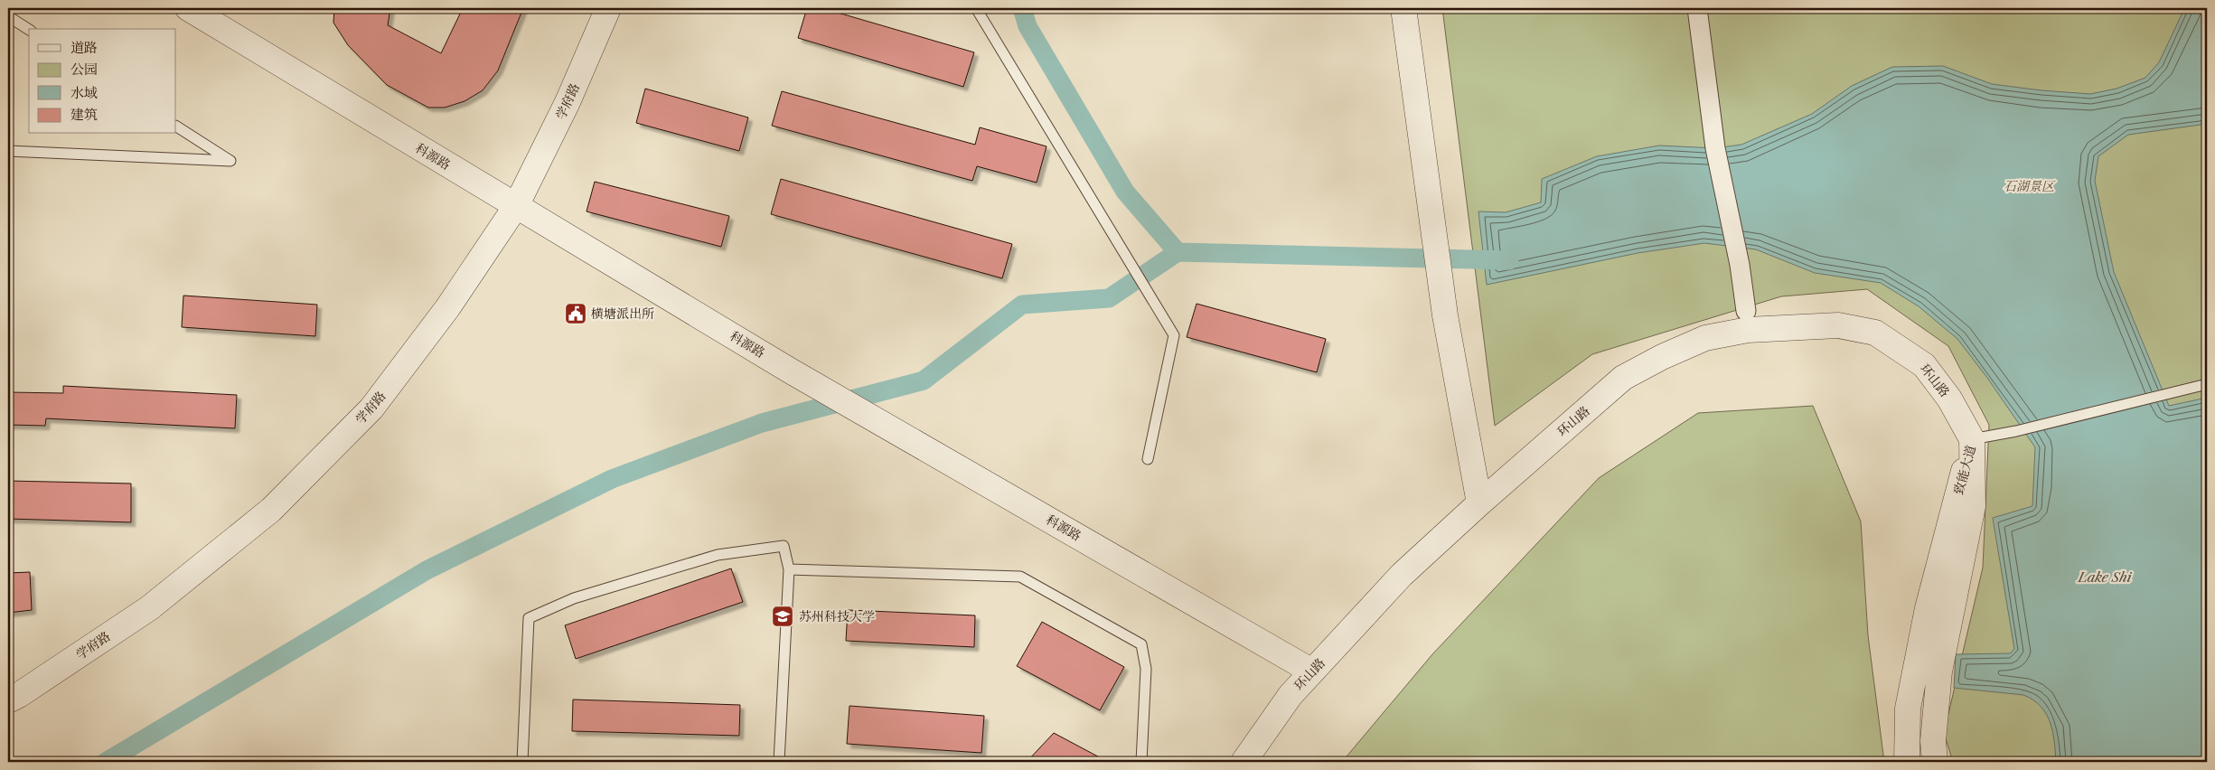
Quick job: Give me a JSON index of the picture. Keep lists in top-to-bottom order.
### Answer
{
  "streets": {
    "street": [
      "学府路",
      "科源路",
      "环山路",
      "致能大道"
    ]
  },
  "crossings": [
    ["学府路", "科源路"],
    ["科源路", "环山路"],
    ["环山路", "致能大道"]
  ],
  "water": ["Lake Shi"],
  "parks": ["石湖景区"],
  "places": {
    "public building": ["横塘派出所"],
    "school or university": ["苏州科技大学"]
  },
  "legend": [
    "道路",
    "公园",
    "水域",
    "建筑"
  ]
}
